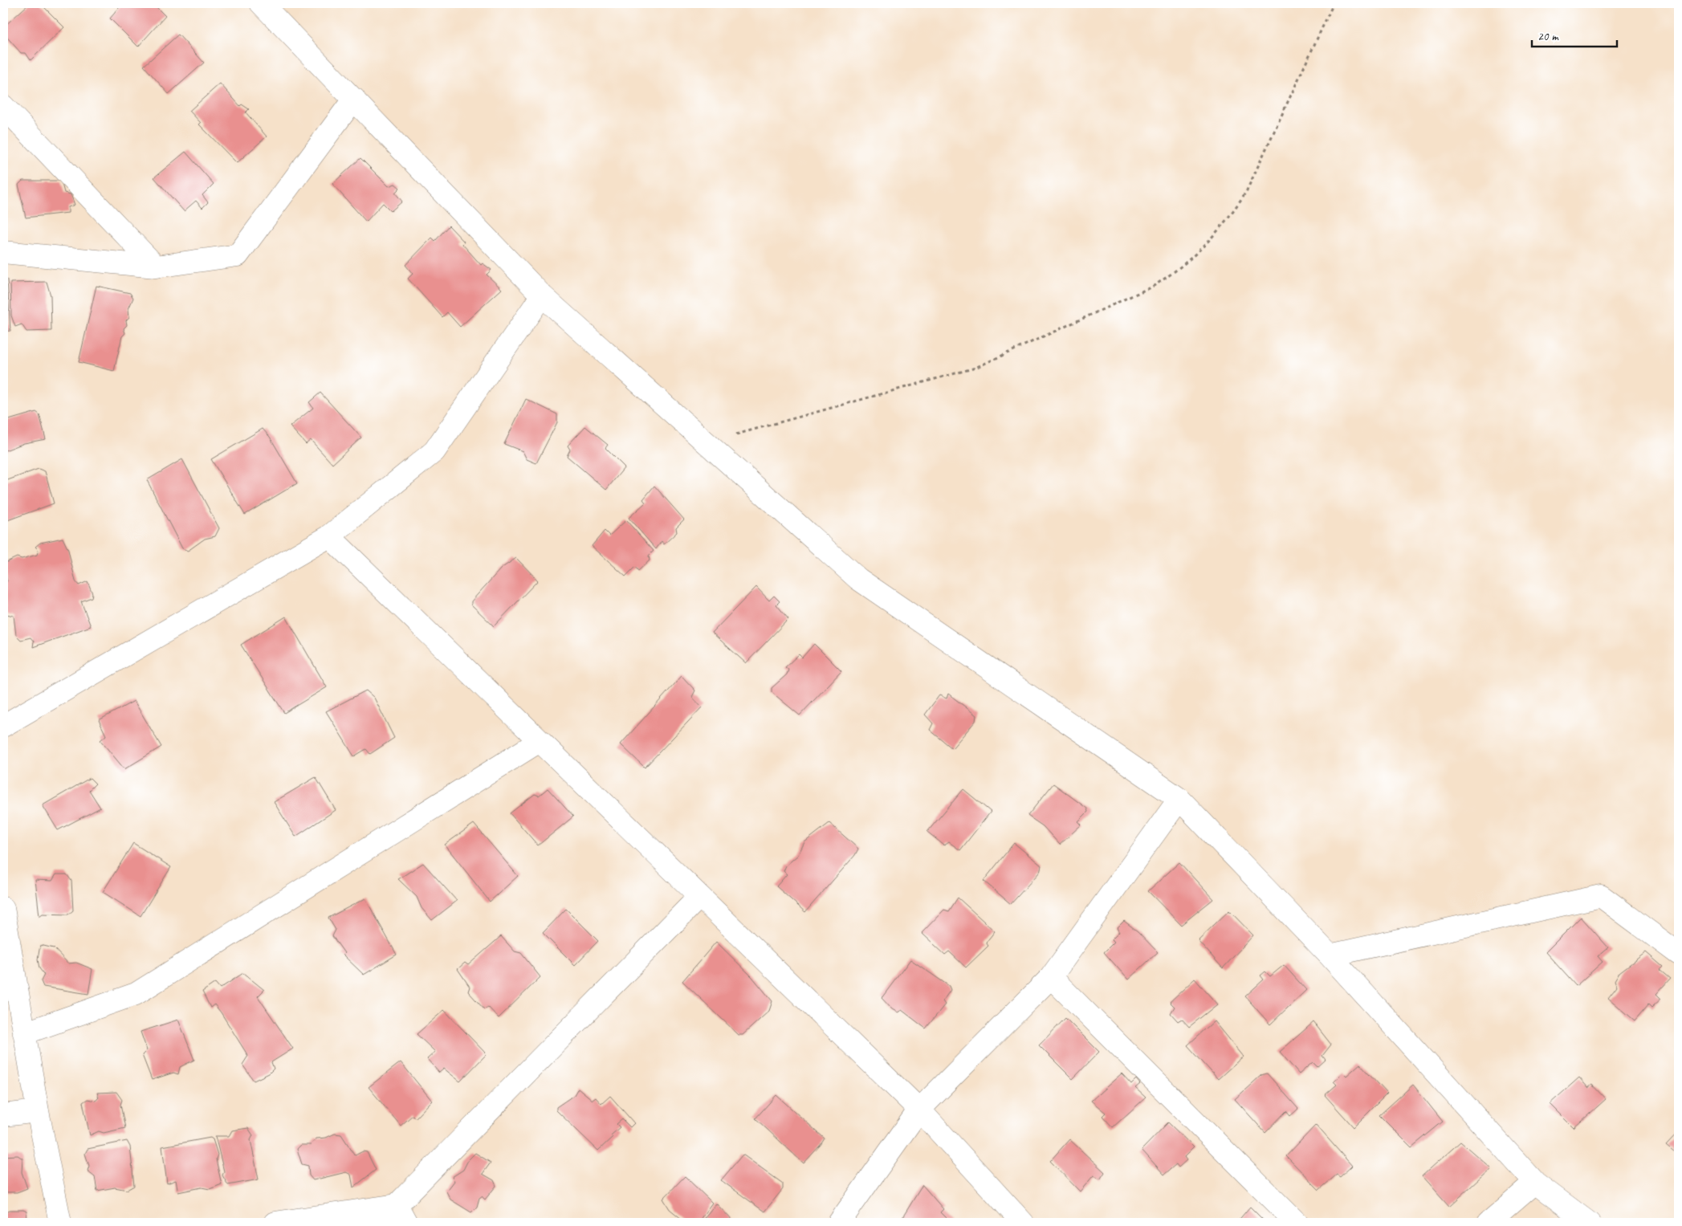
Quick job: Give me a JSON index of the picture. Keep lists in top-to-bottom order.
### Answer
{
  "scale_bar": "20 m"
}
